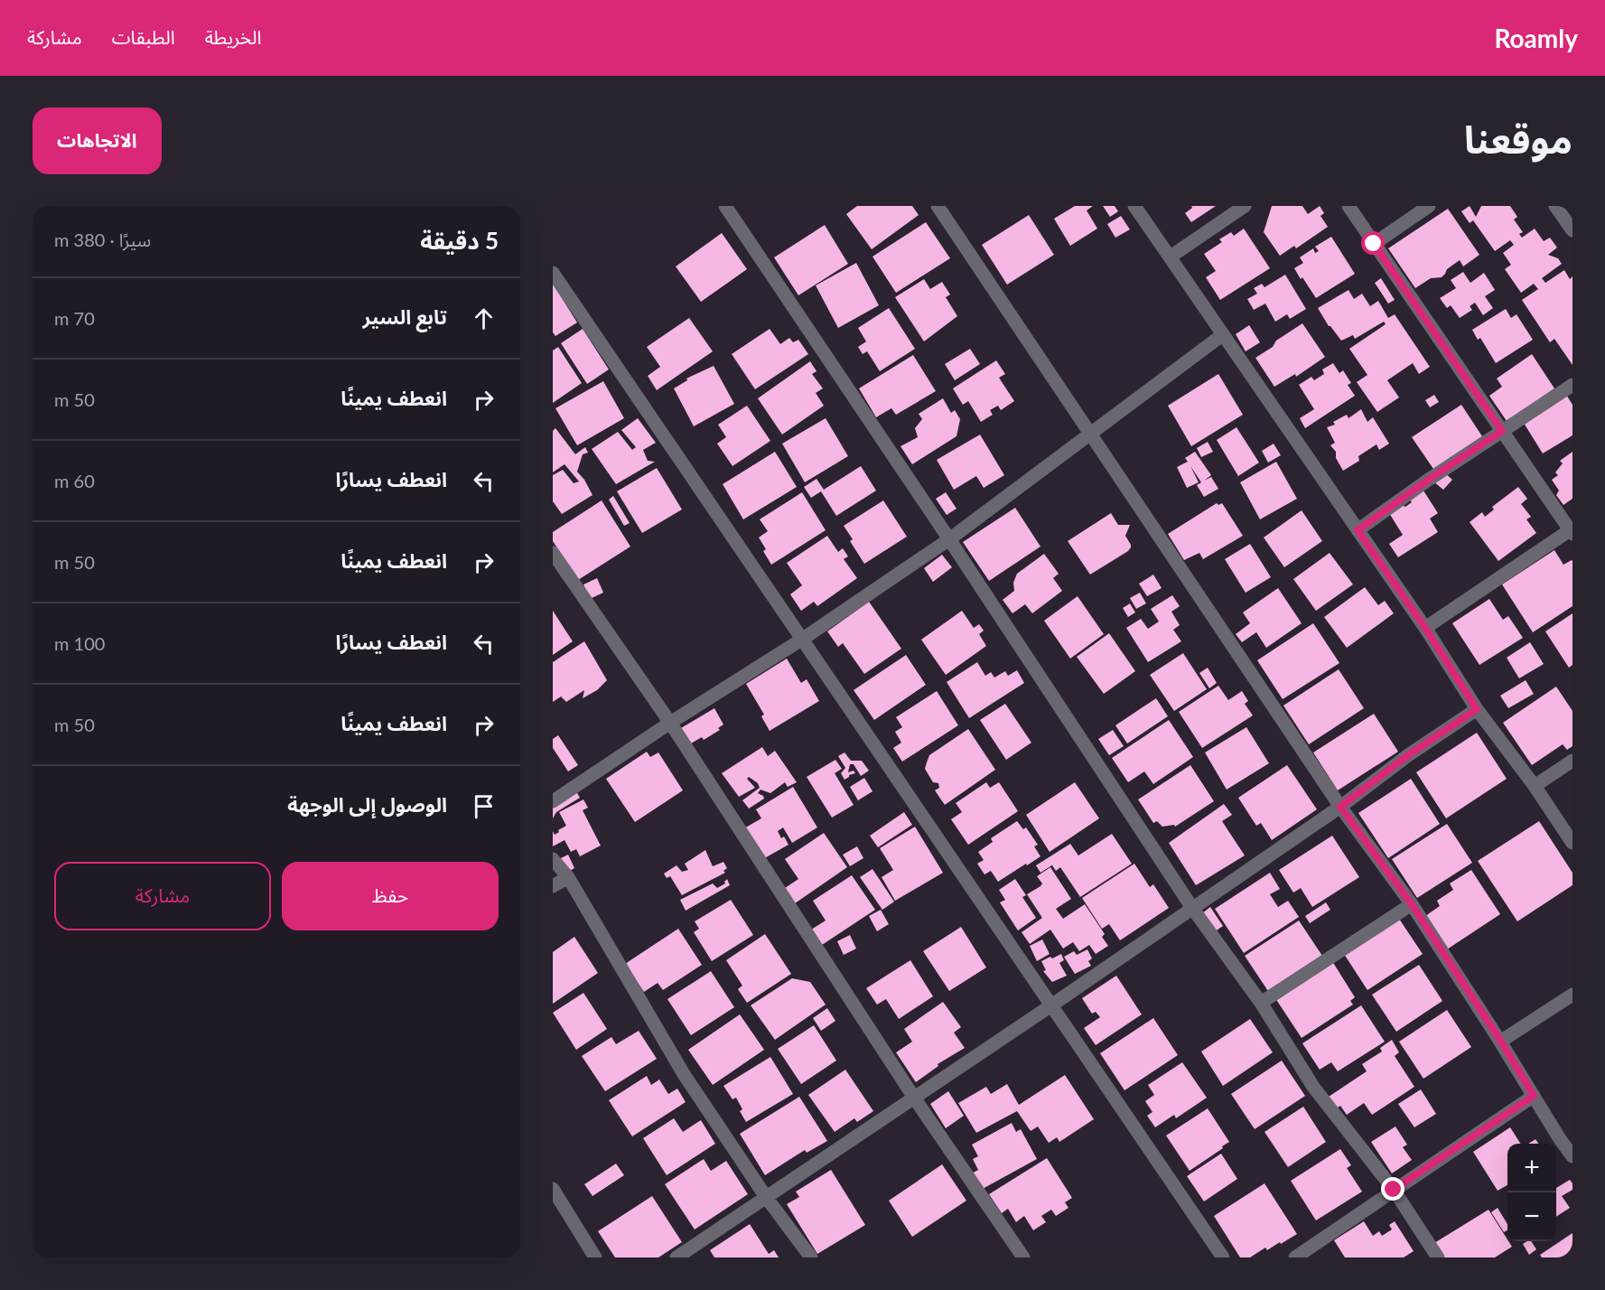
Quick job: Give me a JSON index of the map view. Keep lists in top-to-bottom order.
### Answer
{
  "page": {
    "header": "Roamly",
    "nav": ["الخريطة", "الطبقات", "مشاركة"],
    "title": "موقعنا",
    "buttons": [
      "الاتجاهات",
      ["حفظ", "مشاركة"]
    ],
    "heading": ["5 دقيقة", "سيرًا · 380 m"],
    "list": [
      ["تابع السير", "70 m"],
      ["انعطف يمينًا", "50 m"],
      ["انعطف يسارًا", "60 m"],
      ["انعطف يمينًا", "50 m"],
      ["انعطف يسارًا", "100 m"],
      ["انعطف يمينًا", "50 m"],
      "الوصول إلى الوجهة"
    ],
    "map_buttons": ["+", "−"]
  }
}
